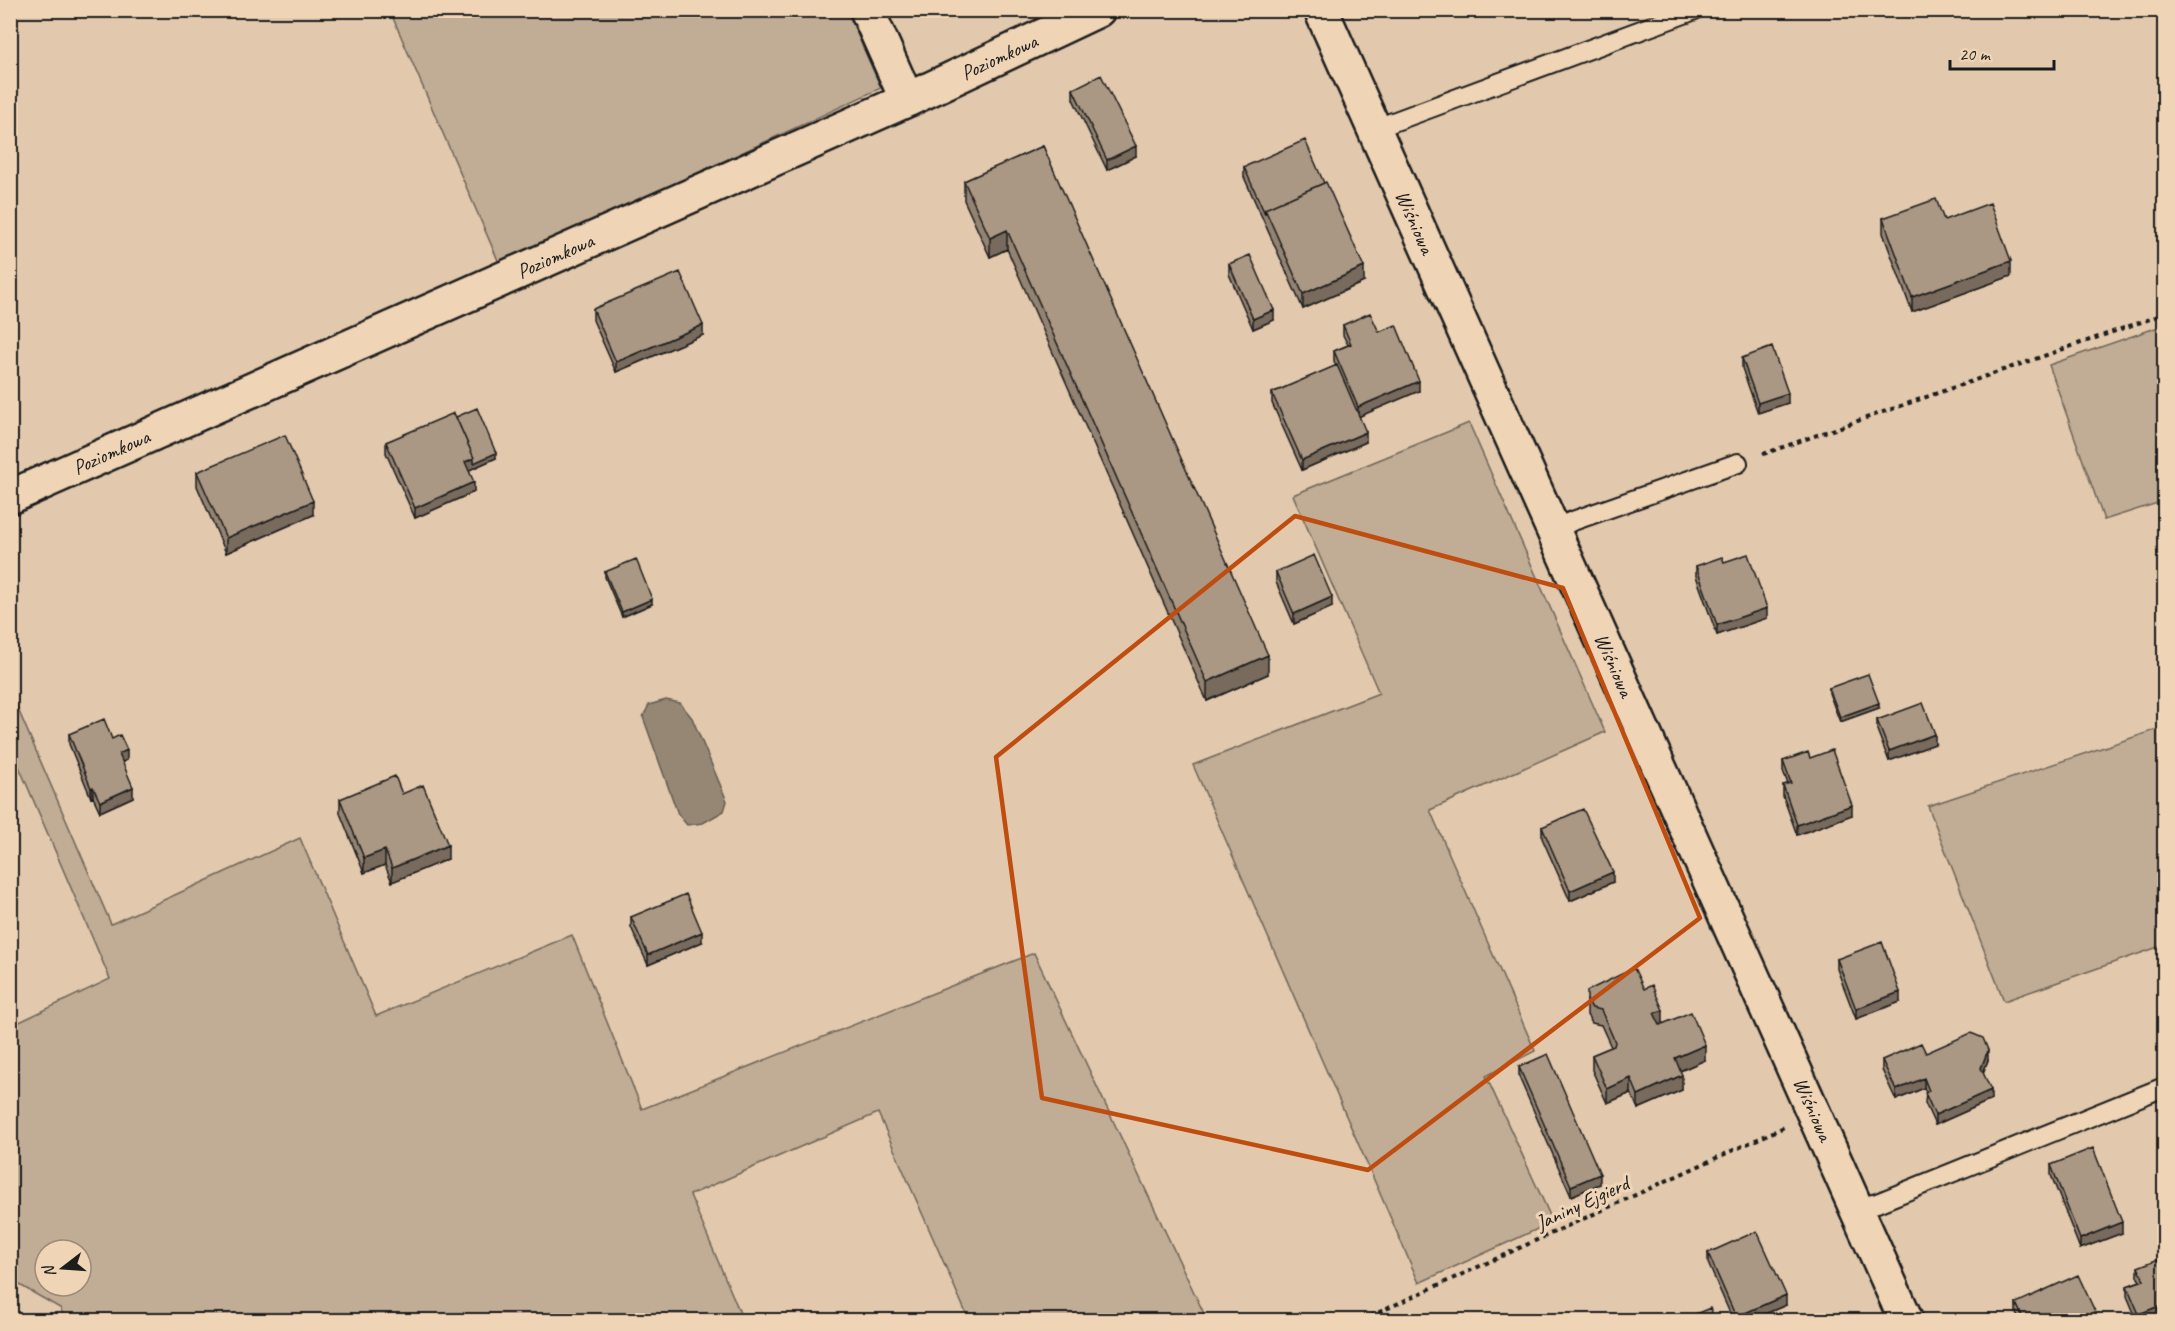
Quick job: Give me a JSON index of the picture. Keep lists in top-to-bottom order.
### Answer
{
  "streets": {
    "street": ["Poziomkowa", "Wiśniowa"],
    "path": ["Janiny Ejgierd"]
  },
  "crossings": [
    ["Wiśniowa", "Janiny Ejgierd"]
  ],
  "scale_bar": "20 m",
  "north": "left"
}
